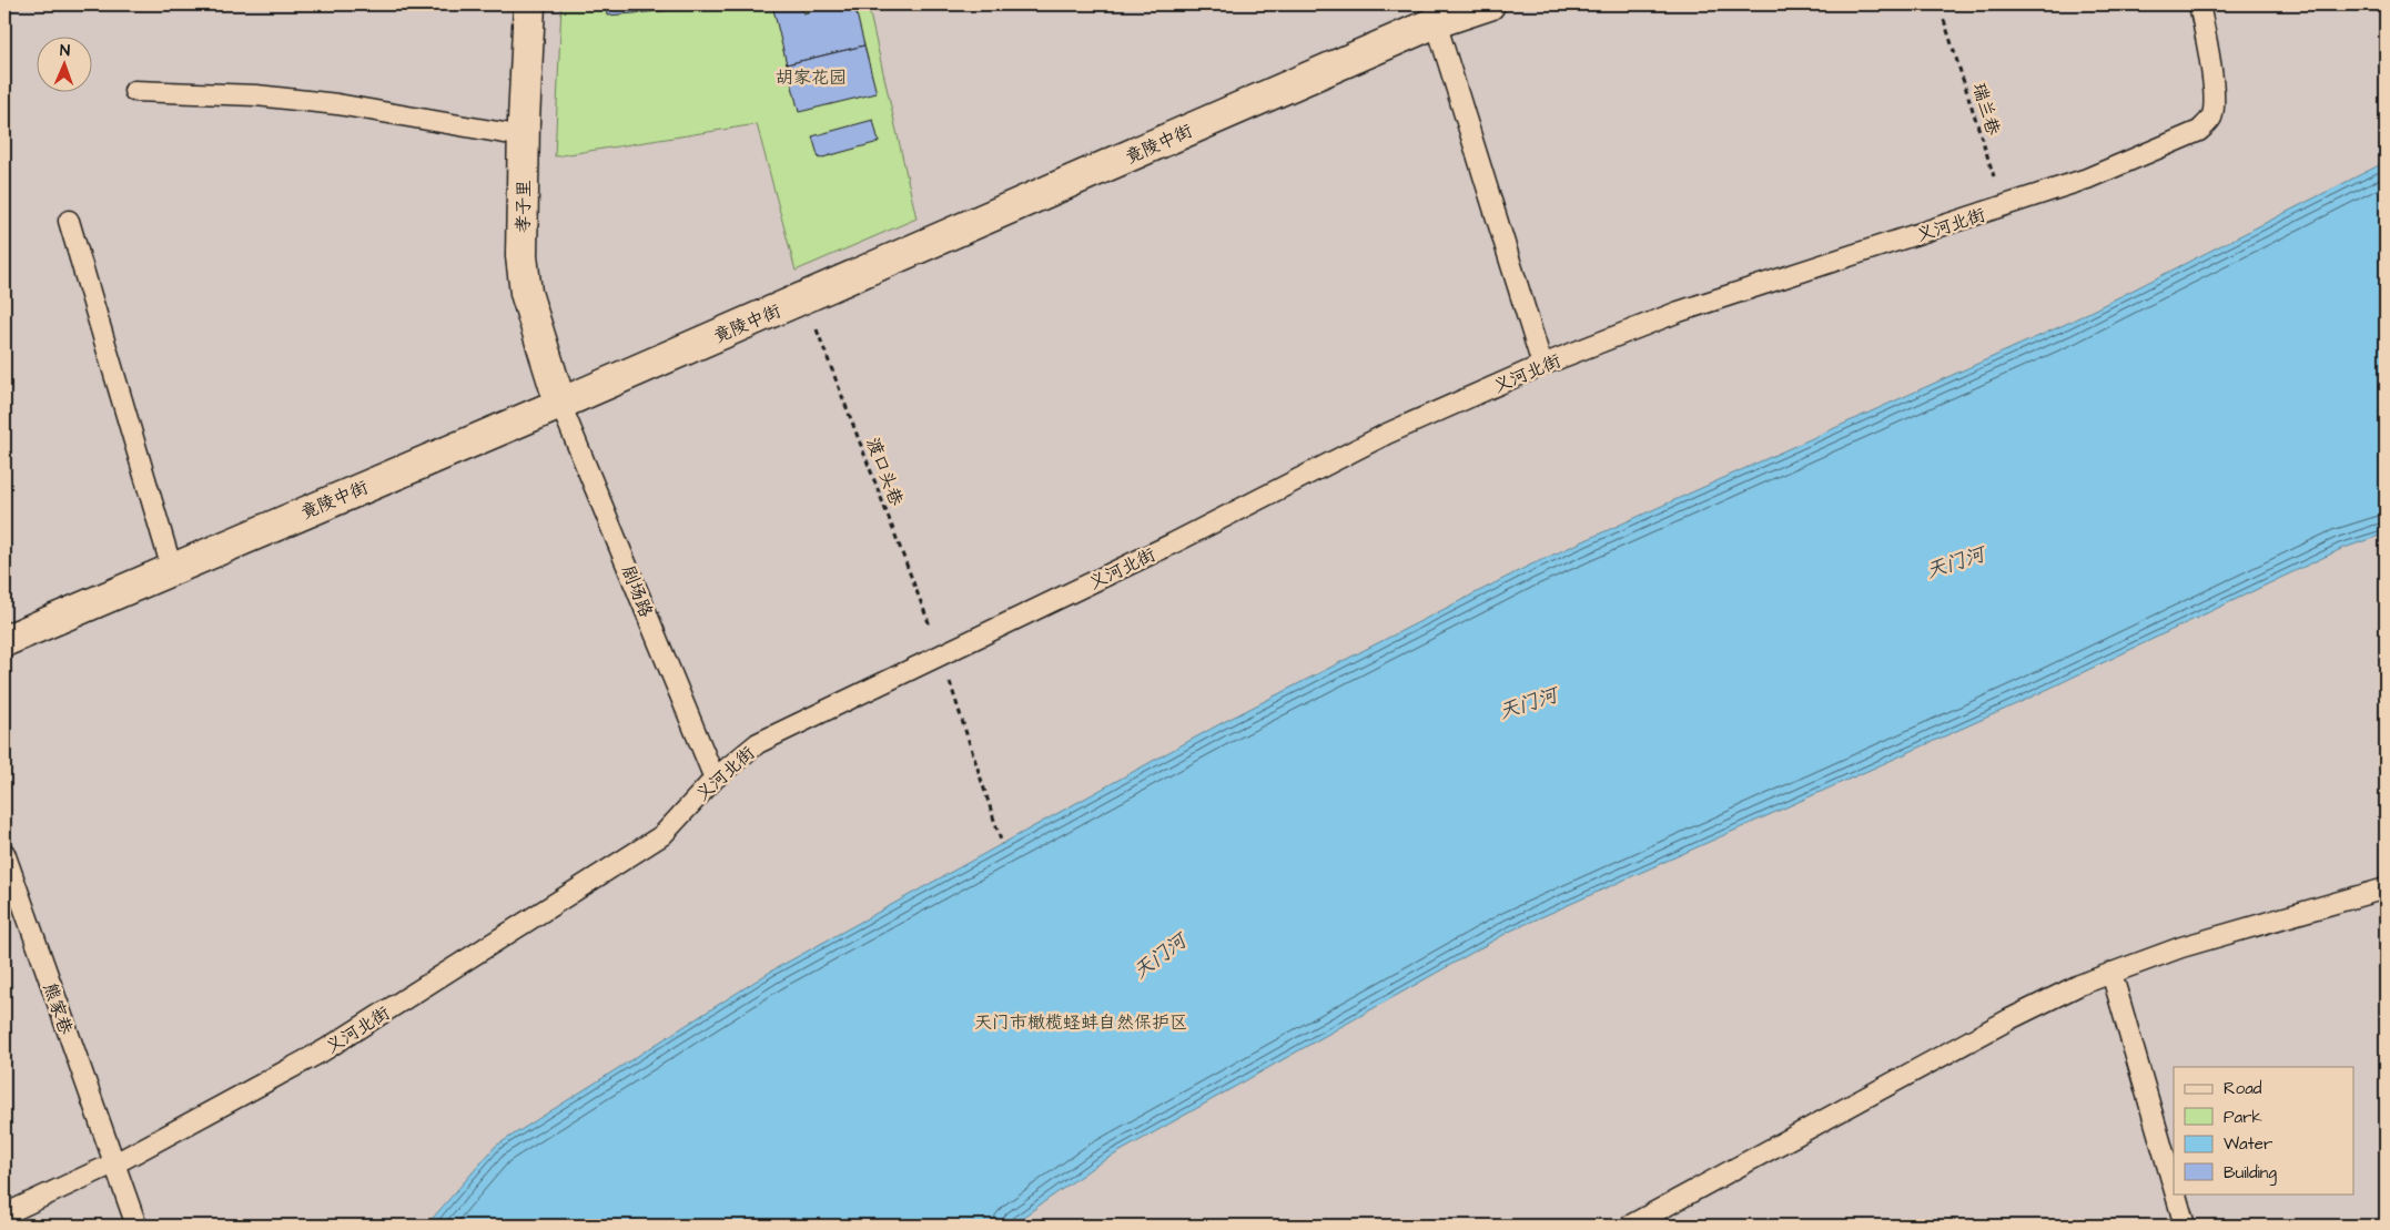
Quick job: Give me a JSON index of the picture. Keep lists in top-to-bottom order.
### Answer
{
  "streets": {
    "street": ["竟陵中街", "孝子里"],
    "lane": ["义河北街", "剧场路", "熊家巷"],
    "path": ["瑞兰巷", "渡口头巷"]
  },
  "crossings": [
    ["瑞兰巷", "义河北街"],
    ["竟陵中街", "孝子里"],
    ["竟陵中街", "渡口头巷"],
    ["竟陵中街", "剧场路"],
    ["孝子里", "剧场路"],
    ["义河北街", "渡口头巷"],
    ["义河北街", "剧场路"],
    ["义河北街", "熊家巷"]
  ],
  "water": ["天门河"],
  "parks": ["胡家花园", "天门市橄榄蛏蚌自然保护区"],
  "legend": [
    "Road",
    "Park",
    "Water",
    "Building"
  ],
  "north": "top"
}
